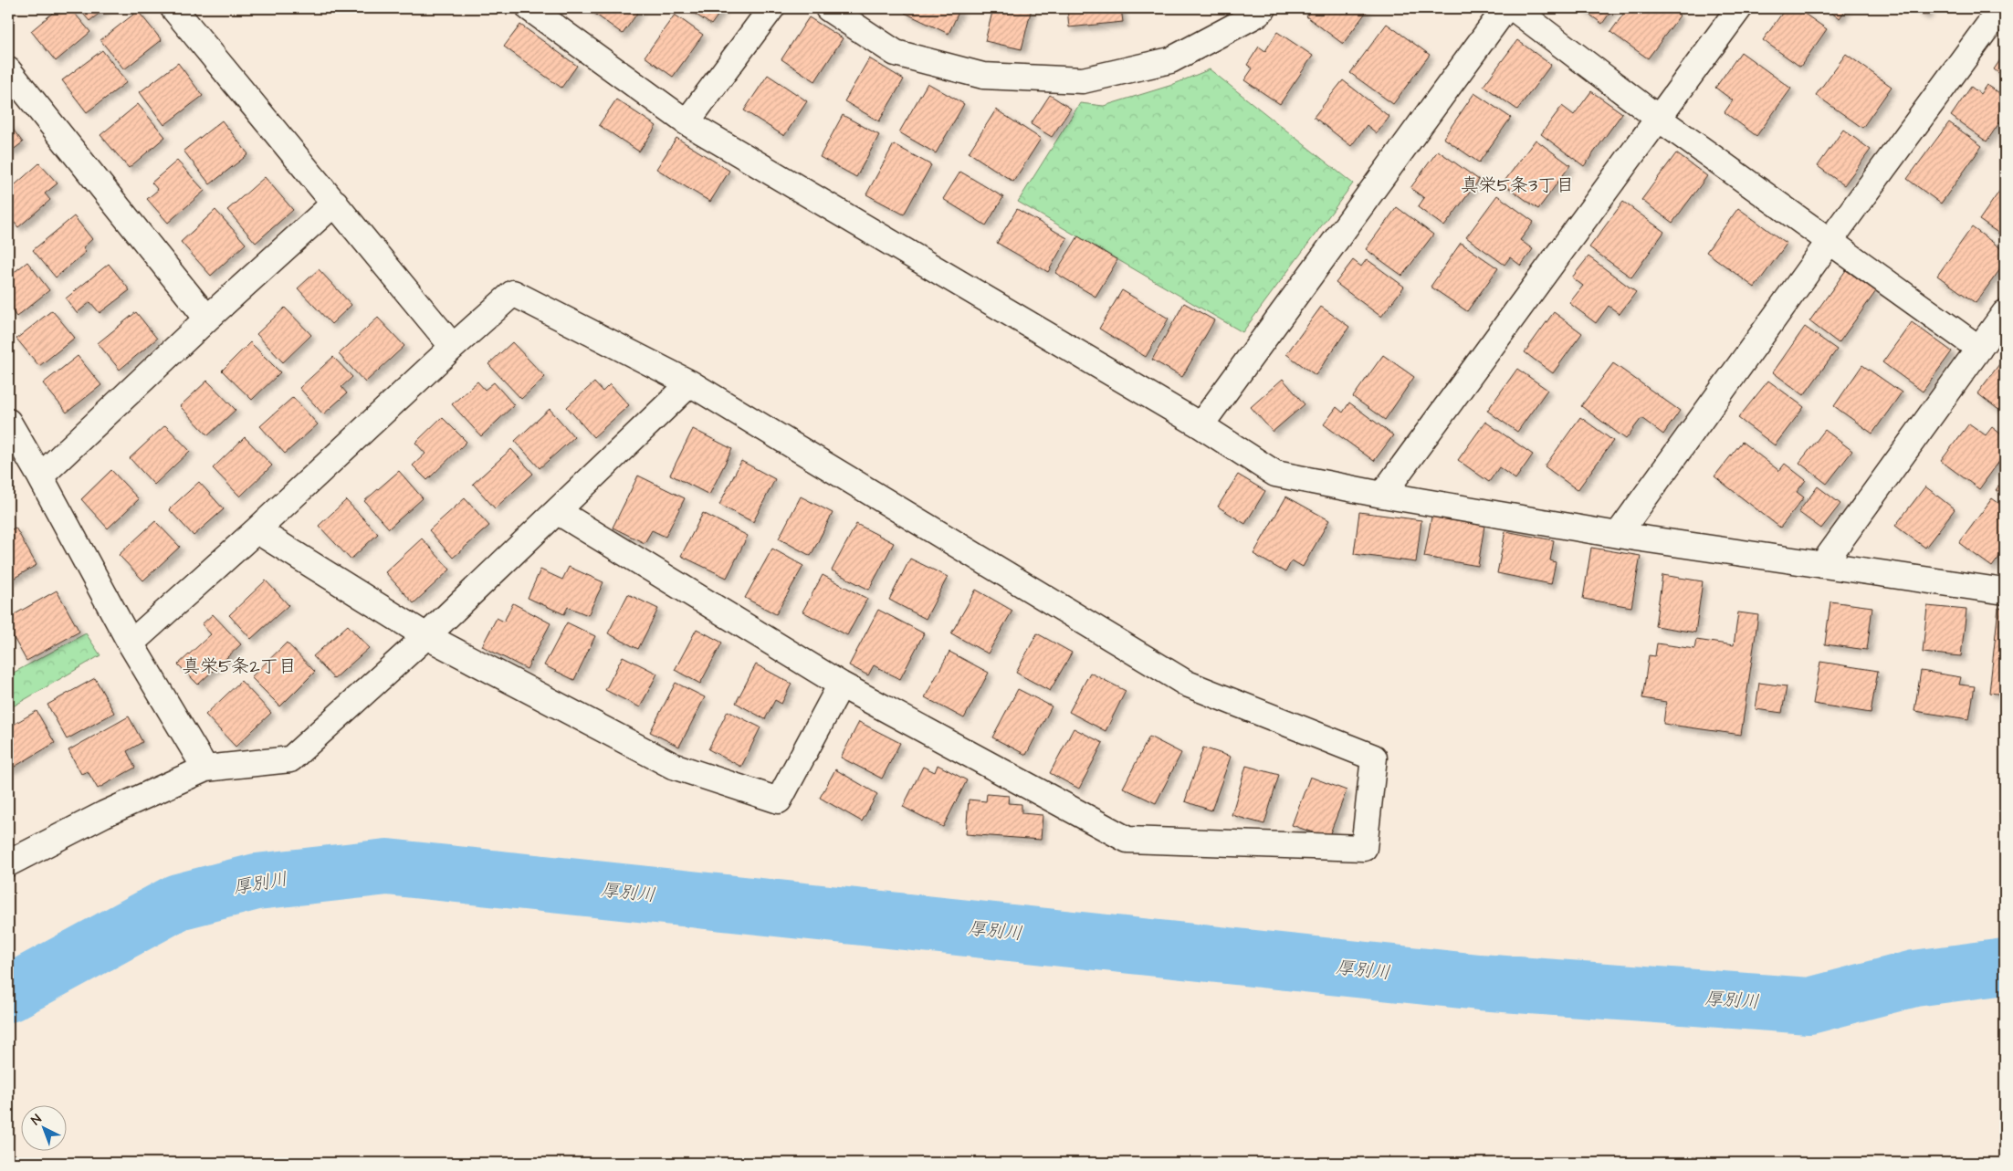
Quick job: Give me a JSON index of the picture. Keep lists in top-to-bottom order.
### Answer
{
  "districts": ["真栄5条3丁目", "真栄5条2丁目"],
  "water": ["厚別川"],
  "north": "top left"
}
